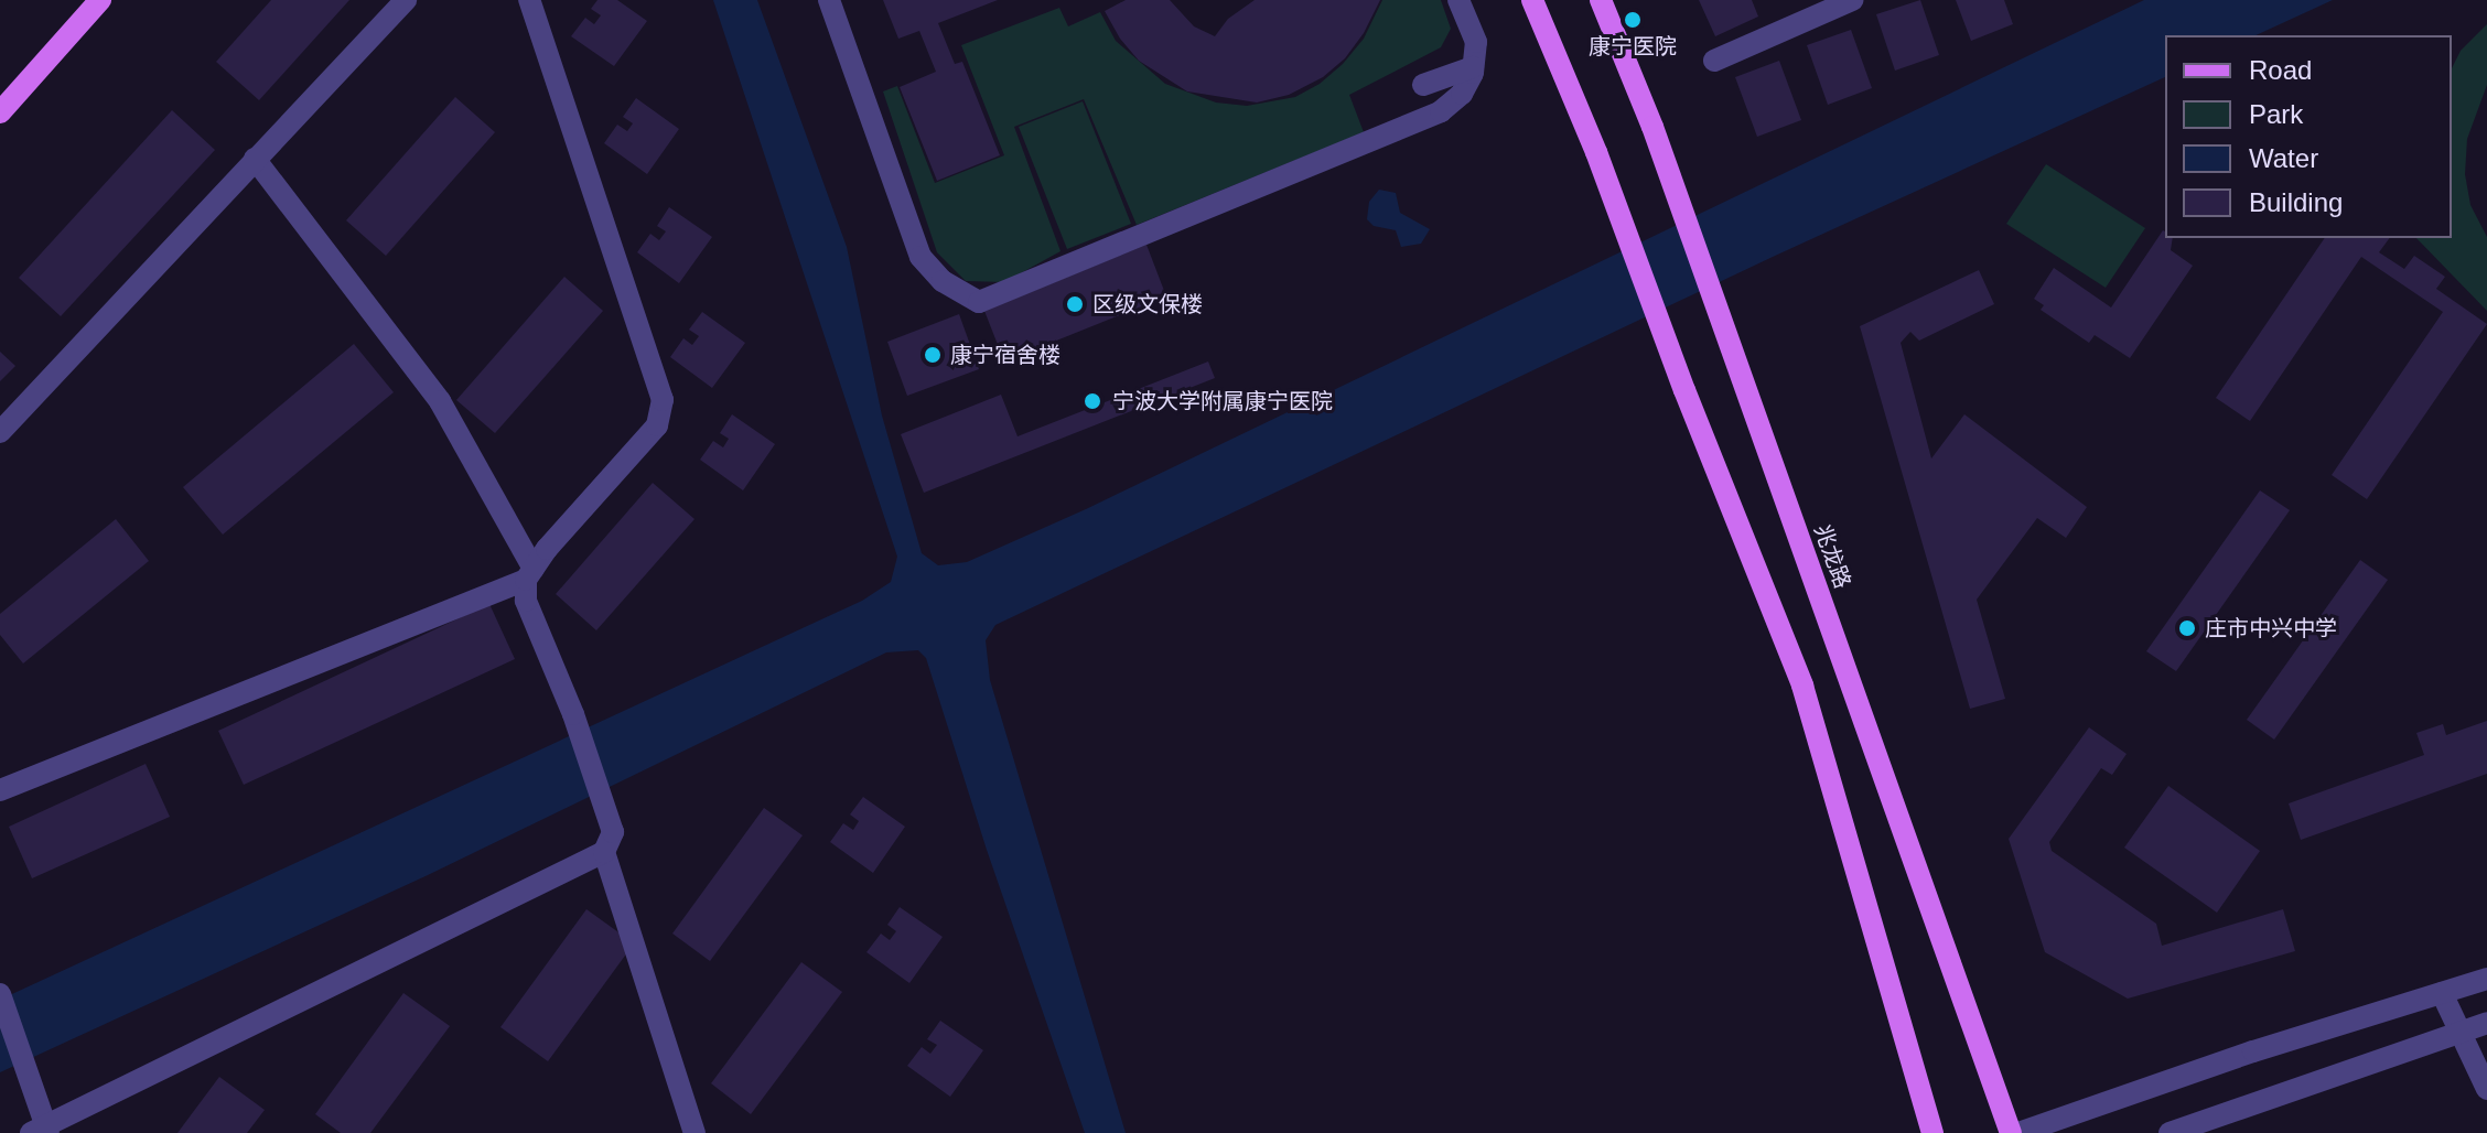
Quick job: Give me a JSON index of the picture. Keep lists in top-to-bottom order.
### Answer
{
  "streets": {
    "main road": ["兆龙路"]
  },
  "places": [
    "康宁医院",
    "区级文保楼",
    "康宁宿舍楼",
    "宁波大学附属康宁医院",
    "庄市中兴中学"
  ],
  "legend": [
    "Road",
    "Park",
    "Water",
    "Building"
  ]
}
